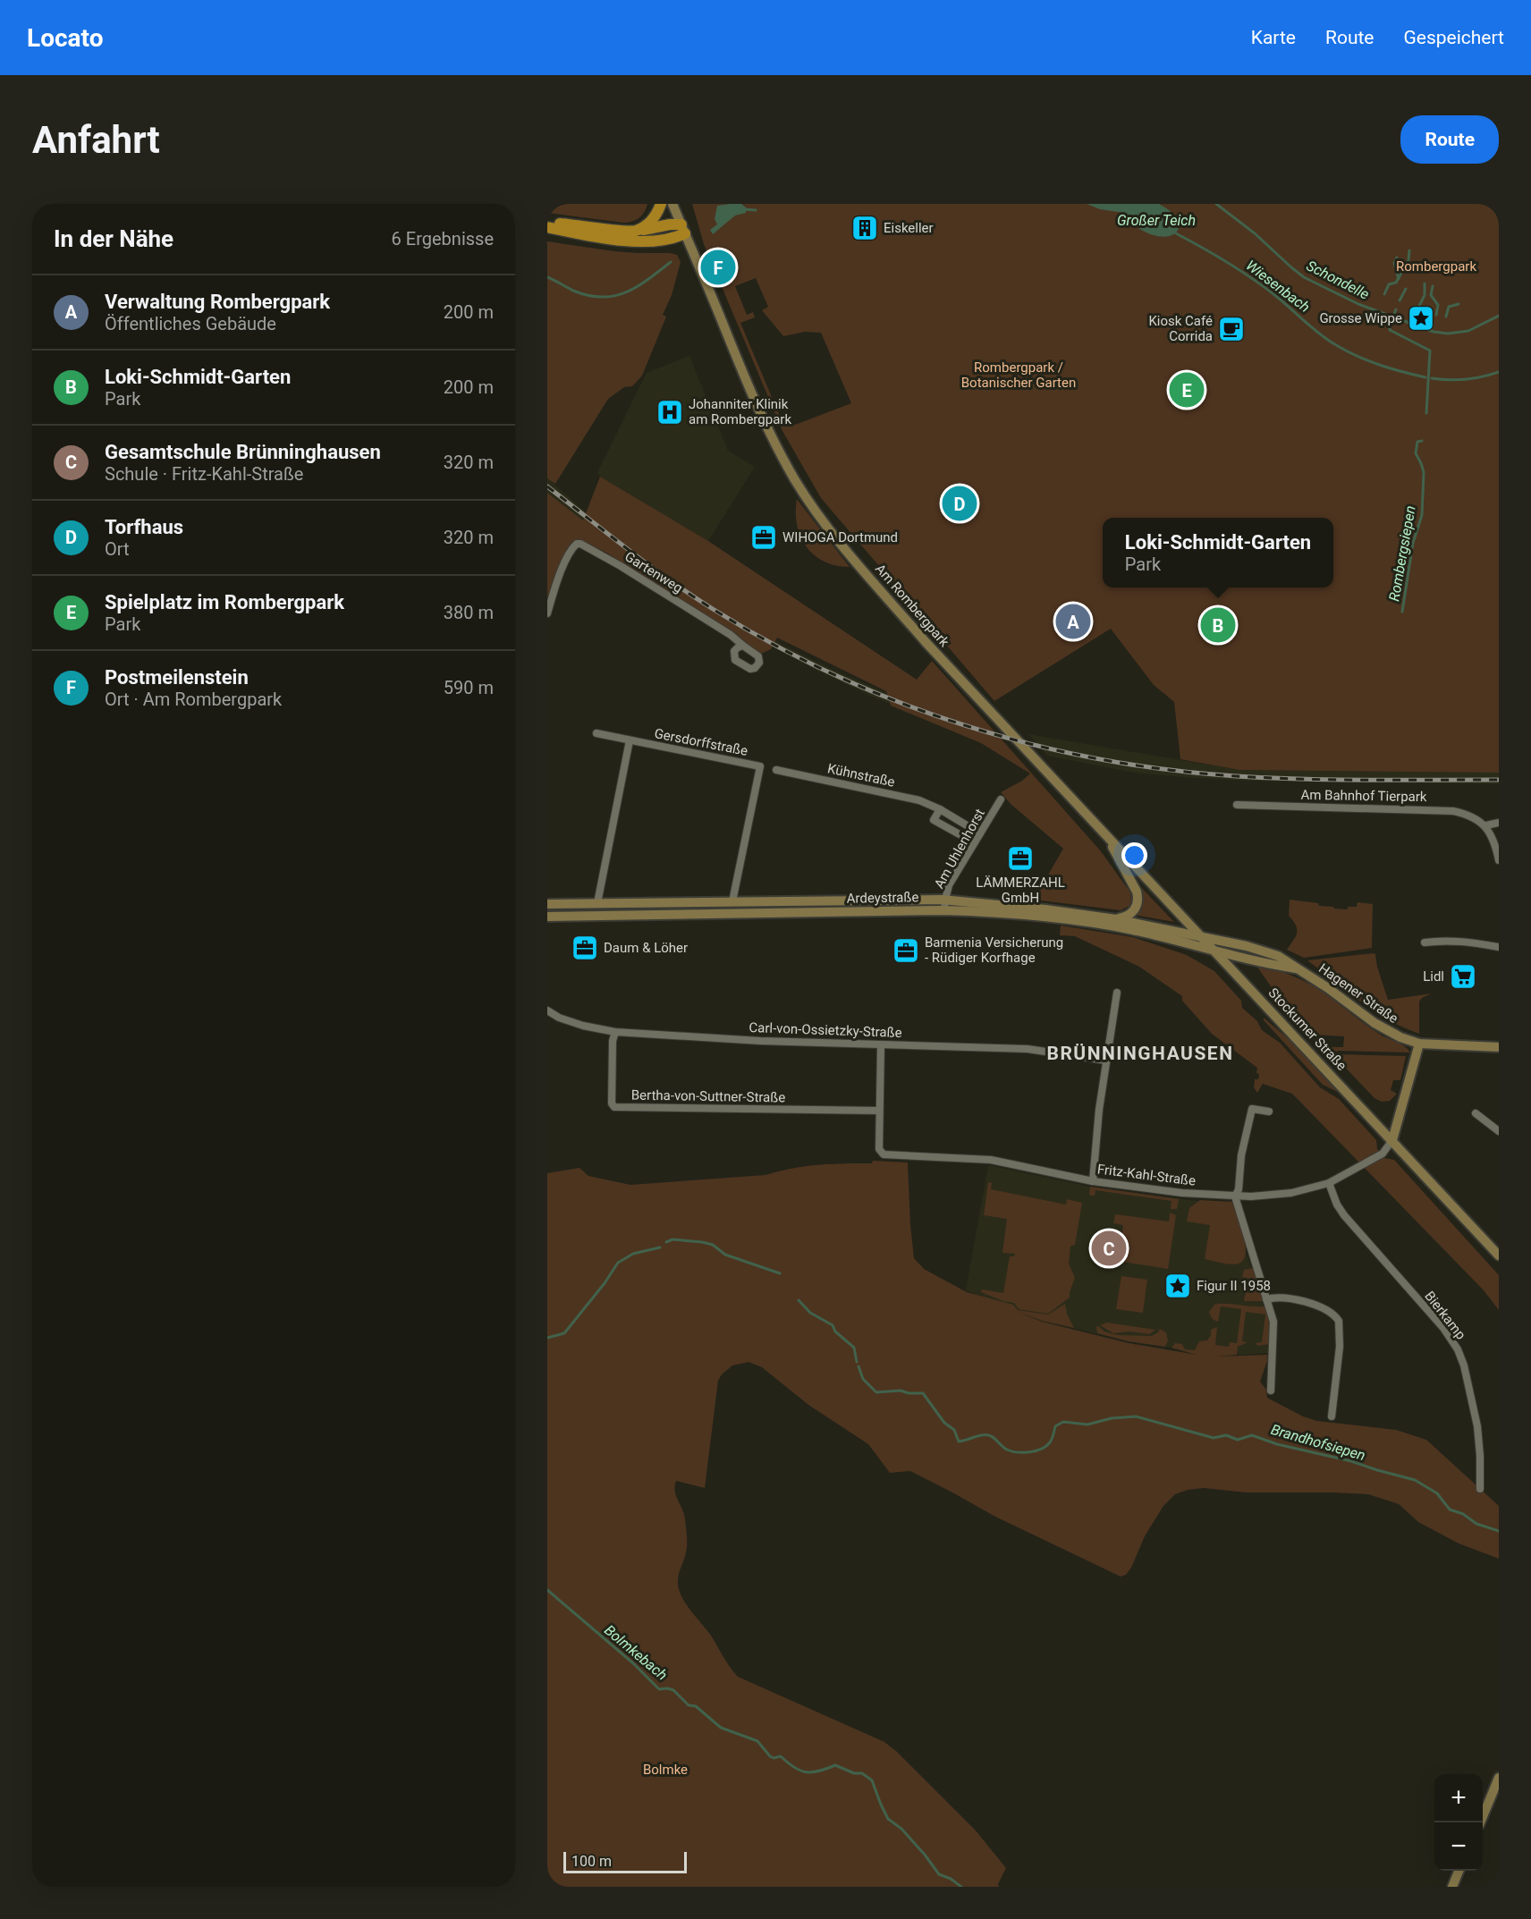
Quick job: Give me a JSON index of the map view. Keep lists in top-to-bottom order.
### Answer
{
  "streets": {
    "main road": [
      "Am Rombergpark",
      "Ardeystraße",
      "Hagener Straße",
      "Stockumer Straße"
    ],
    "street": [
      "Gartenweg",
      "Gersdorffstraße",
      "Kühnstraße",
      "Am Bahnhof Tierpark",
      "Am Uhlenhorst",
      "Carl-von-Ossietzky-Straße",
      "Bertha-von-Suttner-Straße",
      "Fritz-Kahl-Straße",
      "Bierkamp"
    ]
  },
  "crossings": [
    ["Am Rombergpark", "Ardeystraße"],
    ["Am Rombergpark", "Hagener Straße"],
    ["Am Rombergpark", "Stockumer Straße"],
    ["Gersdorffstraße", "Ardeystraße"],
    ["Kühnstraße", "Am Uhlenhorst"],
    ["Am Uhlenhorst", "Ardeystraße"],
    ["Ardeystraße", "Hagener Straße"],
    ["Ardeystraße", "Stockumer Straße"],
    ["Hagener Straße", "Stockumer Straße"],
    ["Stockumer Straße", "Fritz-Kahl-Straße"],
    ["Carl-von-Ossietzky-Straße", "Bertha-von-Suttner-Straße"],
    ["Bertha-von-Suttner-Straße", "Fritz-Kahl-Straße"],
    ["Fritz-Kahl-Straße", "Bierkamp"]
  ],
  "districts": ["BRÜNNINGHAUSEN"],
  "water": [
    "Großer Teich",
    "Schondelle",
    "Wiesenbach",
    "Rombergsiepen",
    "Brandhofsiepen",
    "Bolmkebach"
  ],
  "parks": ["Rombergpark", "Rombergpark / Botanischer Garten", "Bolmke"],
  "places": {
    "building": ["Eiskeller"],
    "place": ["Grosse Wippe", "Figur II 1958"],
    "cafe": ["Kiosk Café Corrida"],
    "hospital": ["Johanniter Klinik am Rombergpark"],
    "office": [
      "WIHOGA Dortmund",
      "LÄMMERZAHL GmbH",
      "Daum & Löher",
      "Barmenia Versicherung - Rüdiger Korfhage"
    ],
    "supermarket": ["Lidl"]
  },
  "scale_bar": "100 m",
  "page": {
    "header": "Locato",
    "nav": ["Karte", "Route", "Gespeichert"],
    "buttons": "Route",
    "title": "Anfahrt",
    "heading": ["In der Nähe", "6 Ergebnisse"],
    "pins": [
      "F",
      "E",
      "D",
      "A",
      "B",
      "C"
    ],
    "list": [
      {
        "mark": "A",
        "name": "Verwaltung Rombergpark",
        "note": "Öffentliches Gebäude",
        "value": "200 m"
      },
      {
        "mark": "B",
        "name": "Loki-Schmidt-Garten",
        "note": "Park",
        "value": "200 m"
      },
      {
        "mark": "C",
        "name": "Gesamtschule Brünninghausen",
        "note": "Schule · Fritz-Kahl-Straße",
        "value": "320 m"
      },
      {
        "mark": "D",
        "name": "Torfhaus",
        "note": "Ort",
        "value": "320 m"
      },
      {
        "mark": "E",
        "name": "Spielplatz im Rombergpark",
        "note": "Park",
        "value": "380 m"
      },
      {
        "mark": "F",
        "name": "Postmeilenstein",
        "note": "Ort · Am Rombergpark",
        "value": "590 m"
      }
    ],
    "popup": ["Loki-Schmidt-Garten", "Park"],
    "map_buttons": ["+", "−"],
    "scale": "100 m"
  }
}
